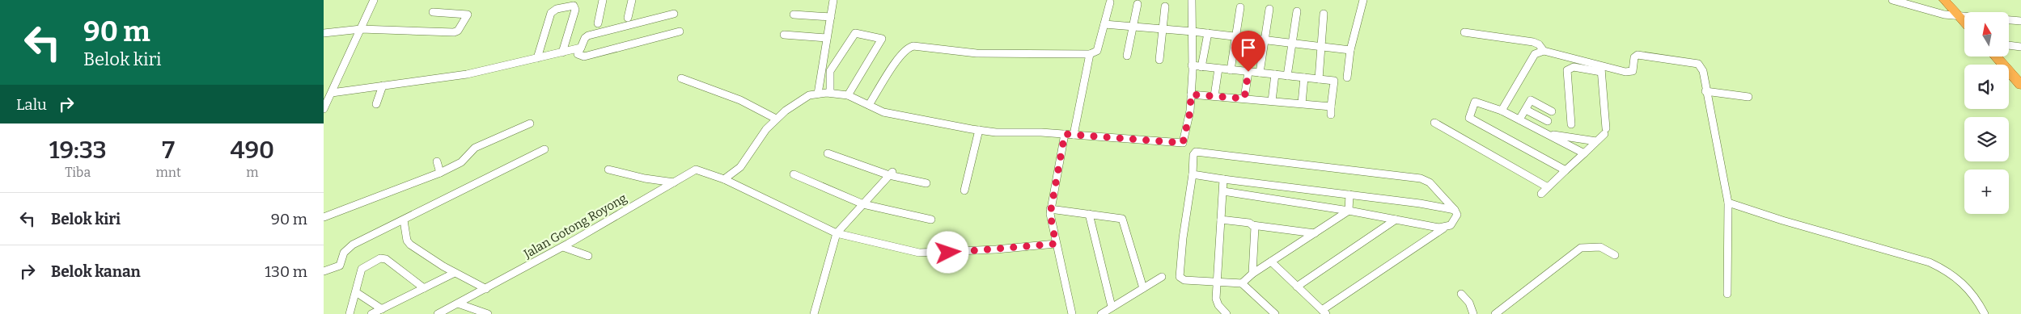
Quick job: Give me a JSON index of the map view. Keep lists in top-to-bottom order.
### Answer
{
  "streets": {
    "street": ["Jalan Gotong Royong"]
  },
  "north": "top",
  "page": {
    "turn": ["90 m", "Belok kiri"],
    "map_buttons": "+",
    "then": "Lalu",
    "eta": [
      "19:33",
      "Tiba",
      "7",
      "mnt",
      "490",
      "m"
    ],
    "list": [
      {
        "name": "Belok kiri",
        "value": "90 m"
      },
      {
        "name": "Belok kanan",
        "value": "130 m"
      }
    ]
  }
}
